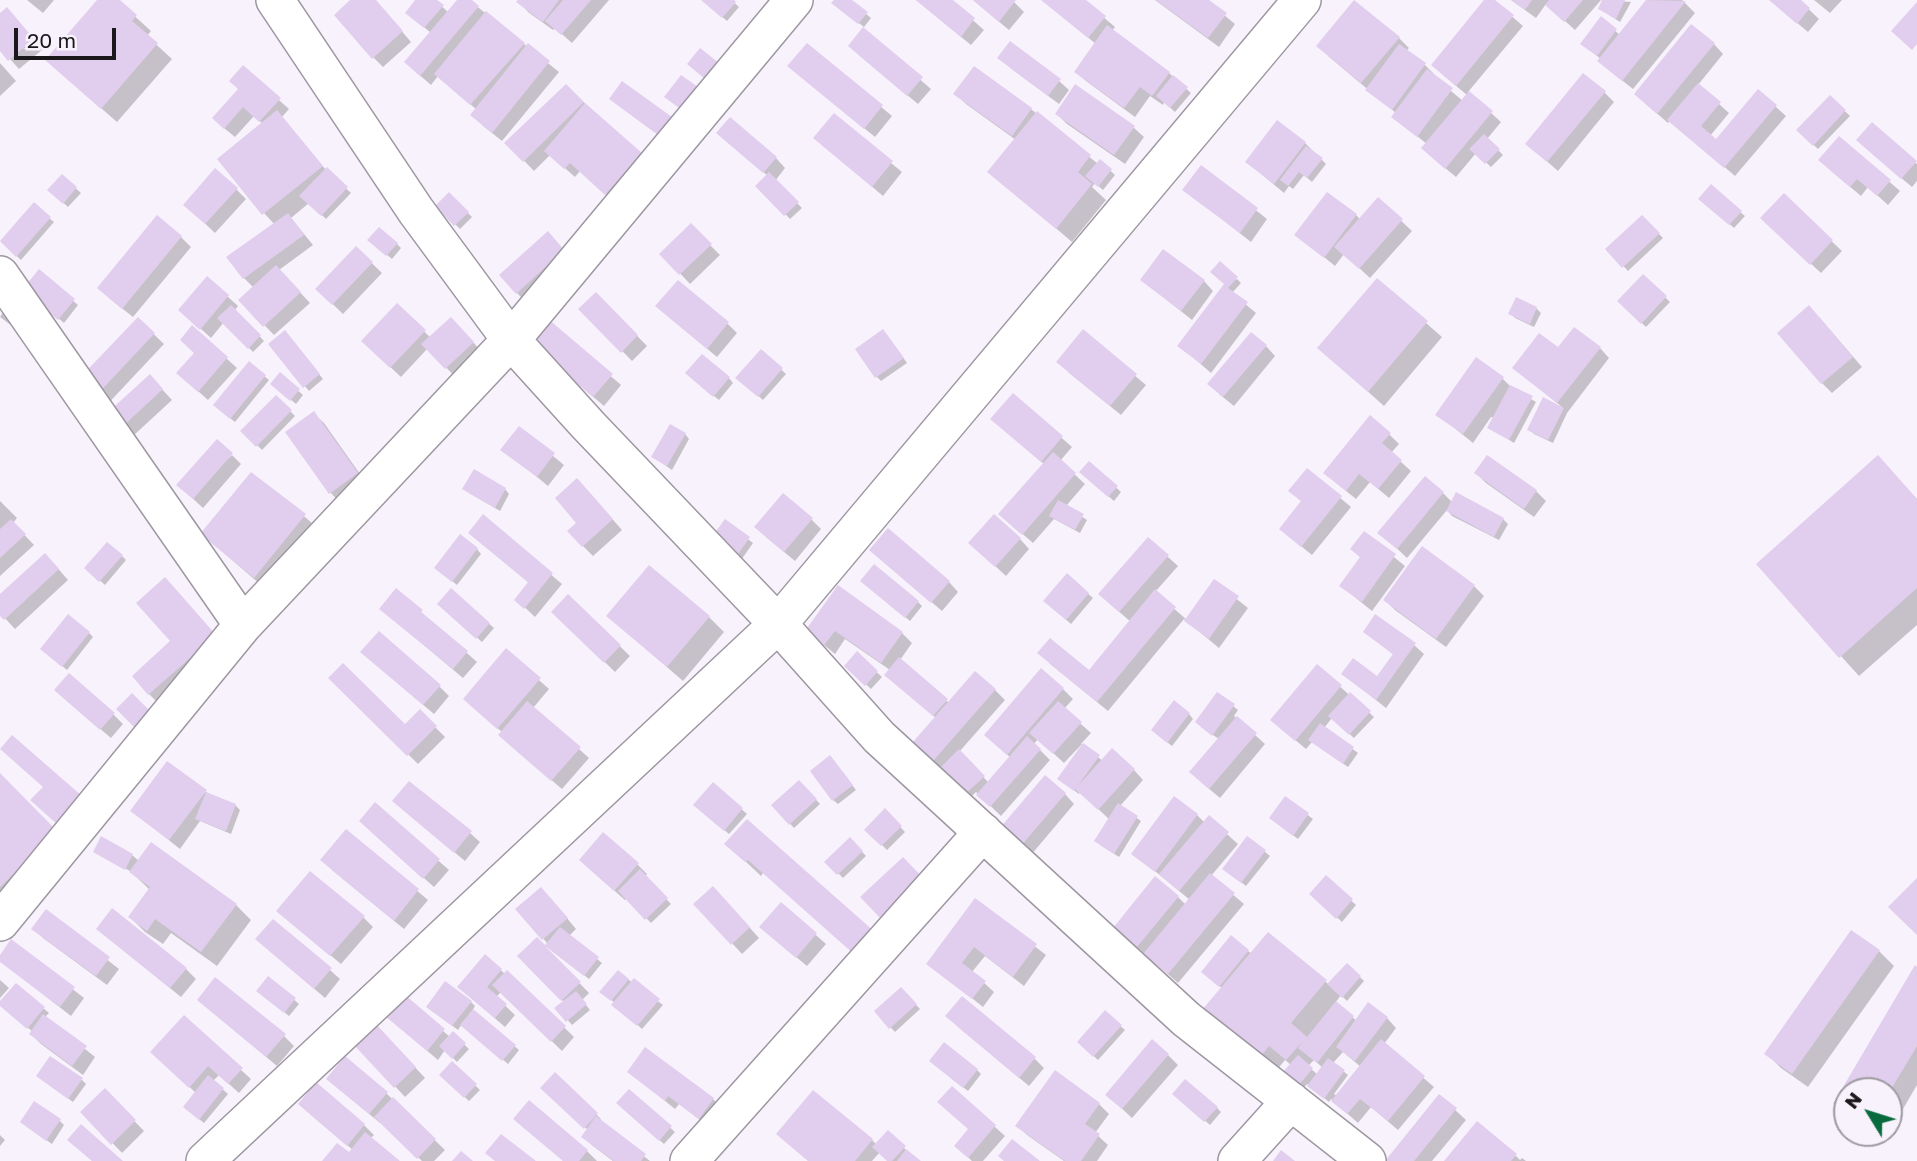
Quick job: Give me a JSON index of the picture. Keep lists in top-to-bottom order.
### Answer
{
  "scale_bar": "20 m",
  "north": "top left"
}
